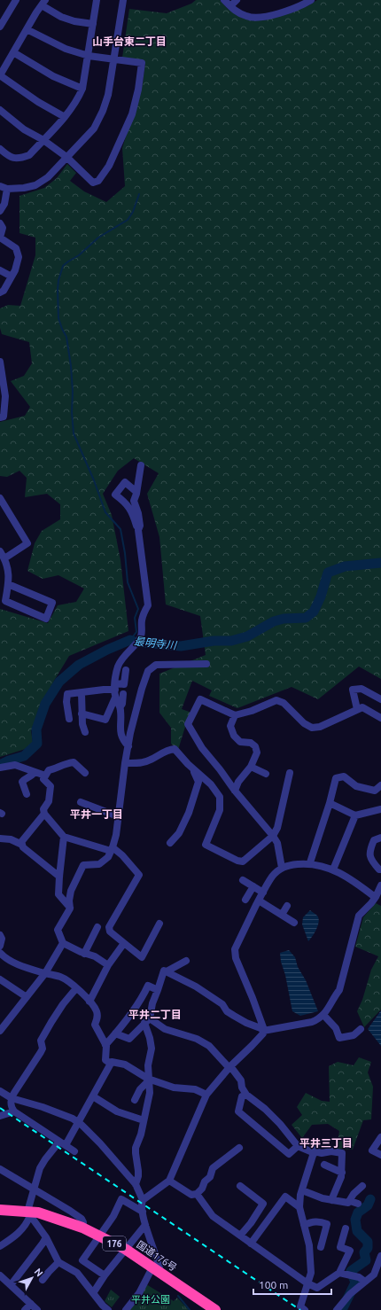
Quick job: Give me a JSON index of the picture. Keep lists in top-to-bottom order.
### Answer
{
  "streets": {
    "highway": ["176", "国道176号"]
  },
  "districts": [
    "山手台東二丁目",
    "平井一丁目",
    "平井二丁目",
    "平井三丁目"
  ],
  "water": ["最明寺川"],
  "parks": ["平井公園"],
  "scale_bar": "100 m",
  "north": "top right"
}
